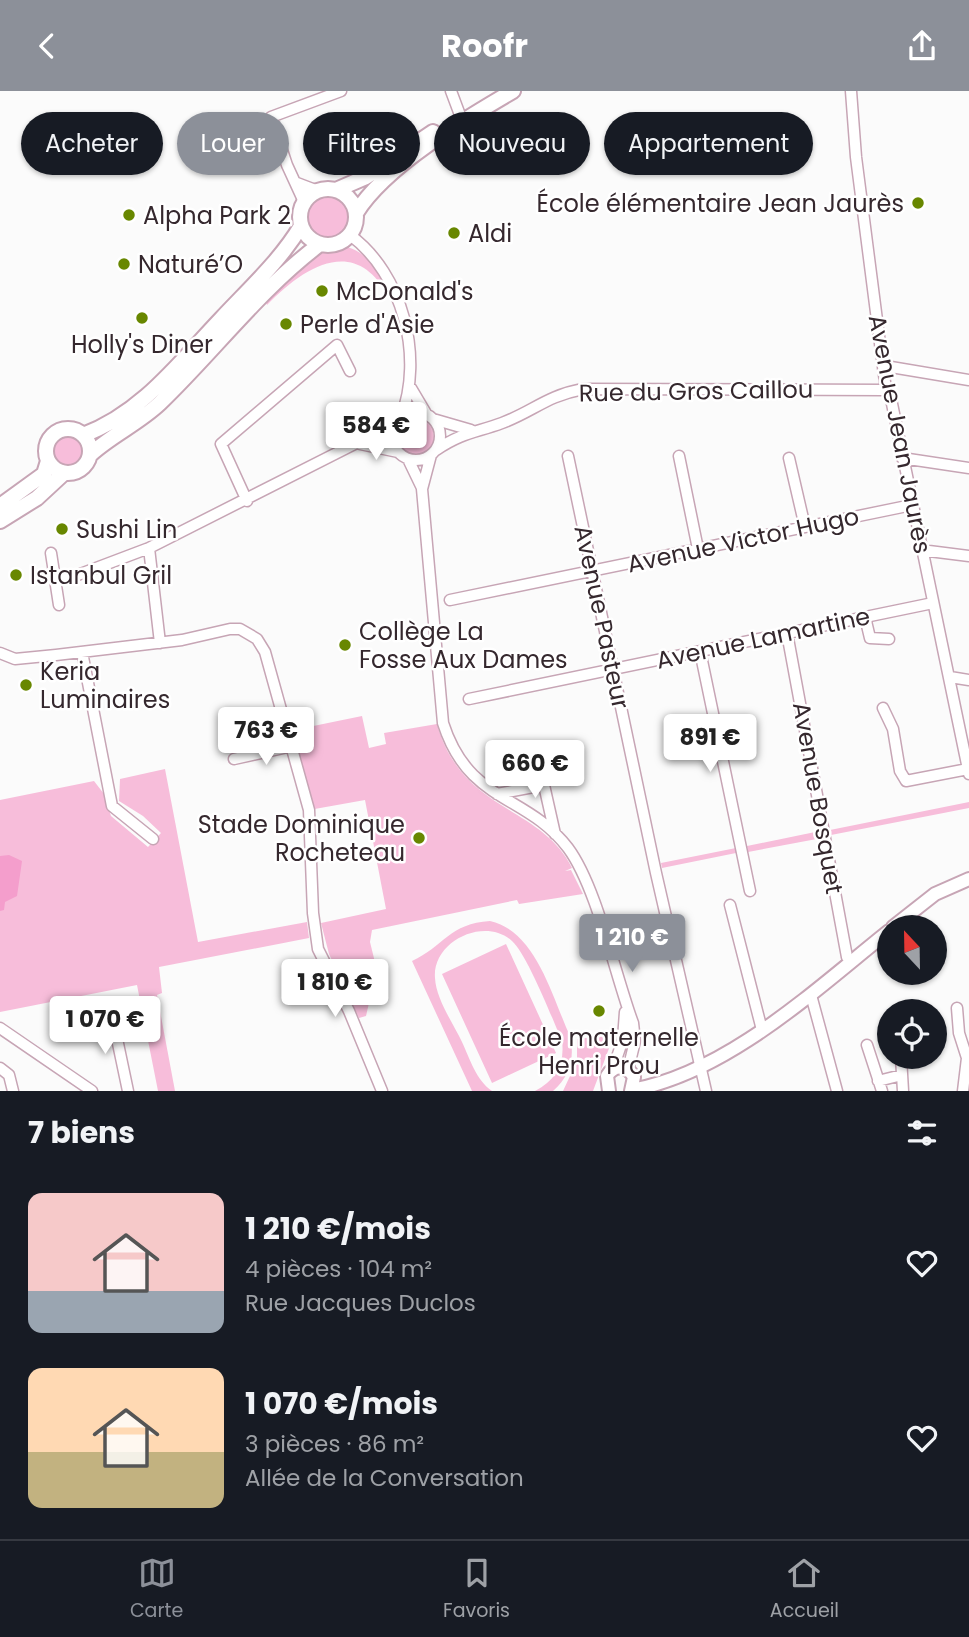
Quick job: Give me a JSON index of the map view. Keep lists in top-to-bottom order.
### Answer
{
  "streets": {
    "street": [
      "Rue du Gros Caillou",
      "Avenue Jean Jaurès",
      "Avenue Victor Hugo",
      "Avenue Pasteur",
      "Avenue Lamartine",
      "Avenue Bosquet"
    ]
  },
  "crossings": [
    ["Rue du Gros Caillou", "Avenue Jean Jaurès"],
    ["Avenue Jean Jaurès", "Avenue Victor Hugo"],
    ["Avenue Jean Jaurès", "Avenue Lamartine"],
    ["Avenue Victor Hugo", "Avenue Pasteur"],
    ["Avenue Pasteur", "Avenue Lamartine"],
    ["Avenue Lamartine", "Avenue Bosquet"]
  ],
  "places": [
    "École élémentaire Jean Jaurès",
    "Alpha Park 2",
    "Aldi",
    "Naturé’O",
    "McDonald's",
    "Holly's Diner",
    "Perle d'Asie",
    "Sushi Lin",
    "Istanbul Gril",
    "Collège La Fosse Aux Dames",
    "Keria Luminaires",
    "Stade Dominique Rocheteau",
    "École maternelle Henri Prou"
  ],
  "north": "top",
  "page": {
    "header": "Roofr",
    "chip": [
      "Acheter",
      "Louer",
      "Filtres",
      "Nouveau",
      "Appartement"
    ],
    "price": [
      "584 €",
      "763 €",
      "891 €",
      "660 €",
      "1 210 €",
      "1 810 €",
      "1 070 €"
    ],
    "heading": "7 biens",
    "list": [
      {
        "name": "1 210 €/mois",
        "note": "4 pièces · 104 m² · Rue Jacques Duclos"
      },
      {
        "name": "1 070 €/mois",
        "note": "3 pièces · 86 m² · Allée de la Conversation"
      }
    ],
    "tabs": ["Carte", "Favoris", "Accueil"]
  }
}
